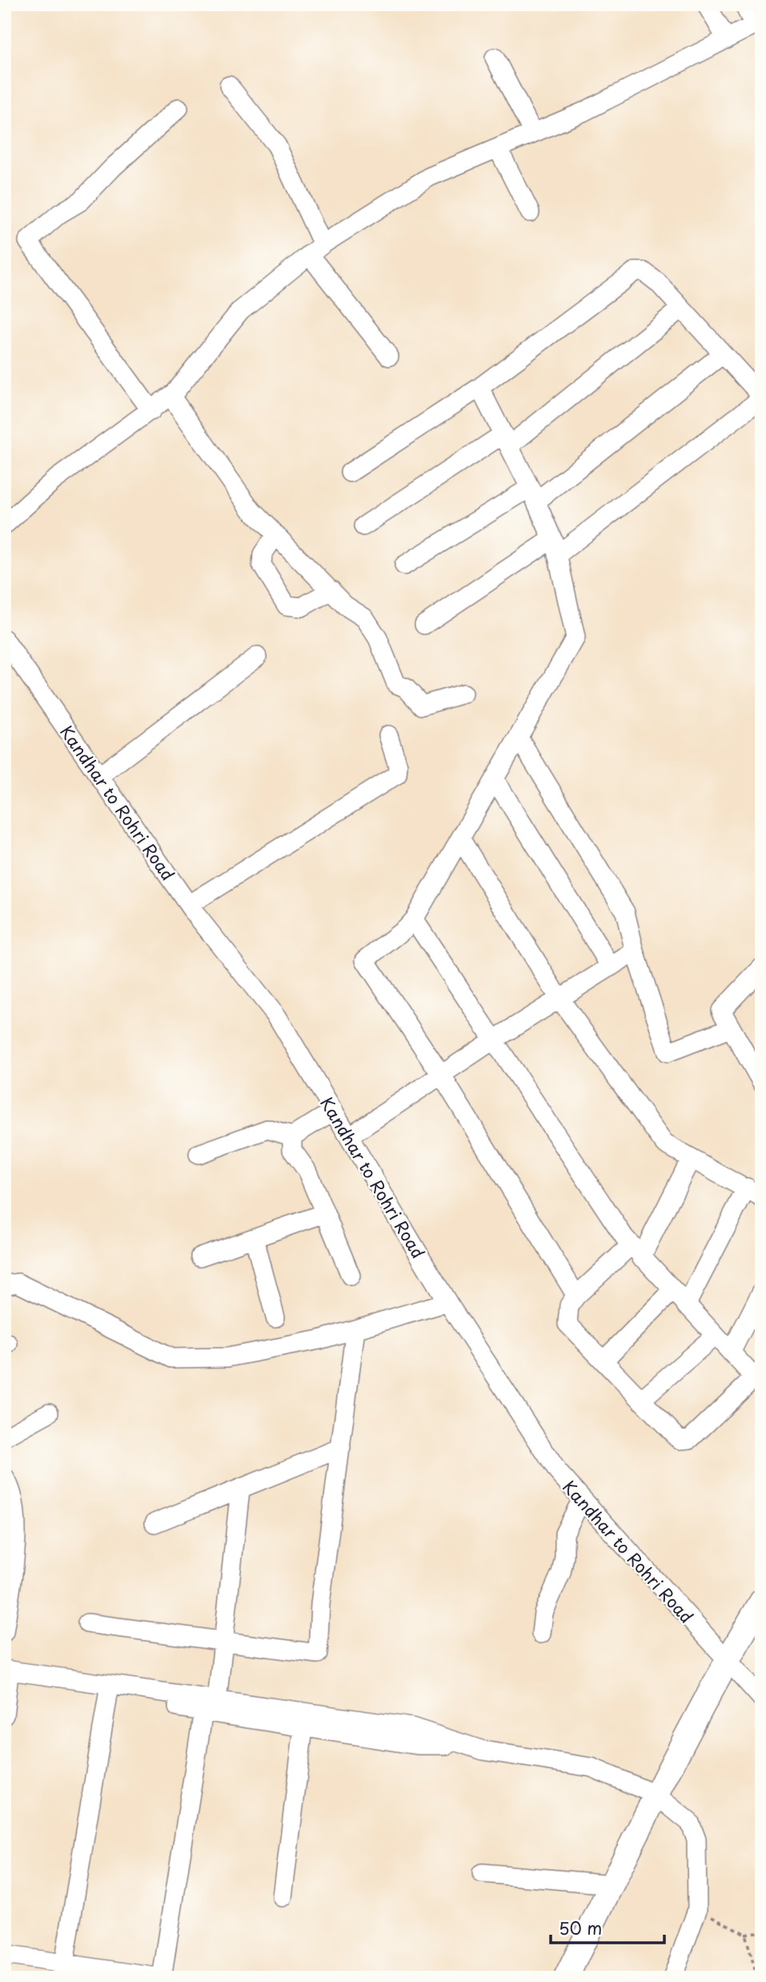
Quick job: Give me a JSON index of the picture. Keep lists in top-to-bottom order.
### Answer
{
  "streets": {
    "street": ["Kandhar to Rohri Road"]
  },
  "scale_bar": "50 m"
}
